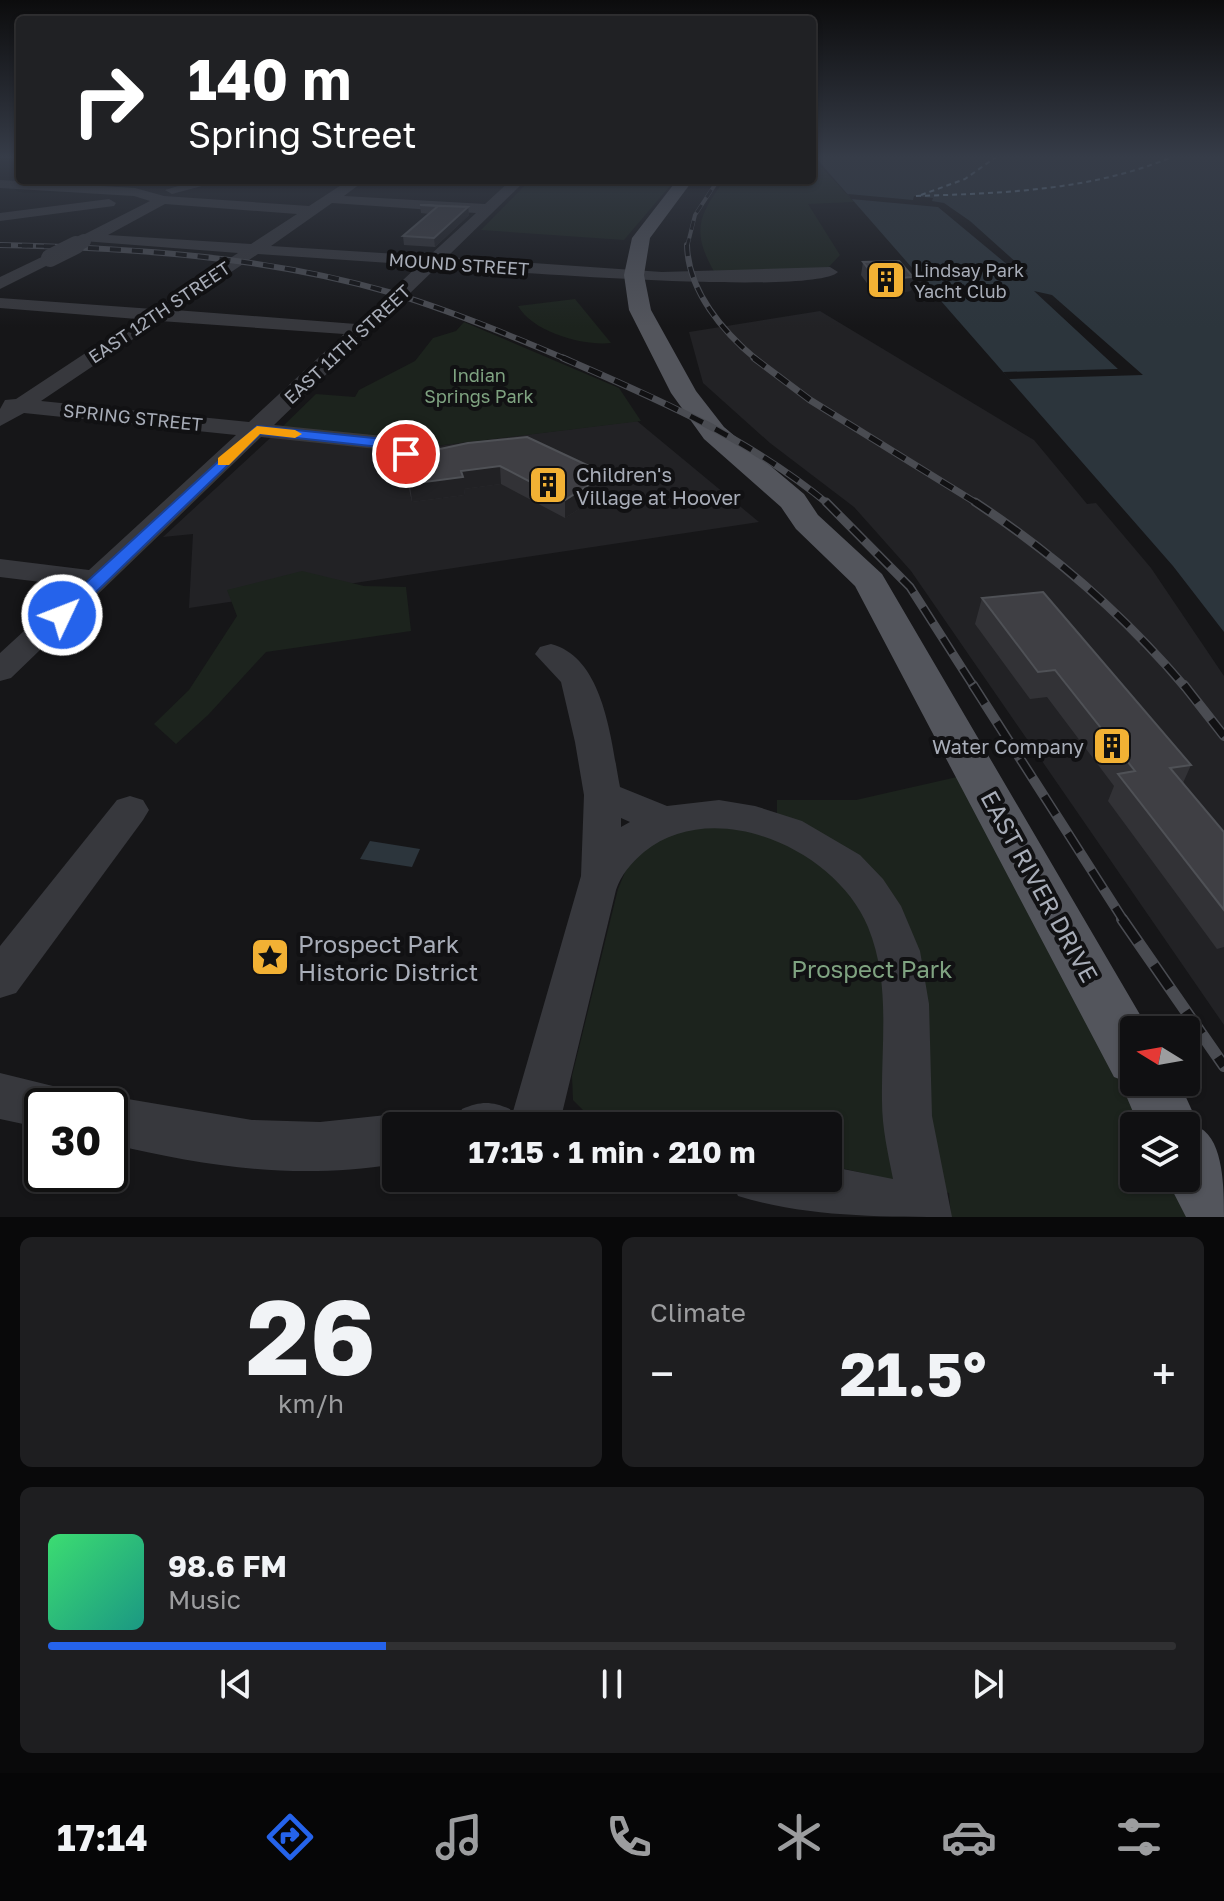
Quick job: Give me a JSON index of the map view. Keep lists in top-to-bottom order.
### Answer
{
  "streets": {
    "main road": ["EAST RIVER DRIVE"],
    "street": [
      "MOUND STREET",
      "EAST 12TH STREET",
      "EAST 11TH STREET",
      "SPRING STREET"
    ]
  },
  "crossings": [
    ["MOUND STREET", "EAST 12TH STREET"],
    ["MOUND STREET", "EAST 11TH STREET"],
    ["MOUND STREET", "EAST RIVER DRIVE"],
    ["EAST 12TH STREET", "SPRING STREET"],
    ["EAST 11TH STREET", "SPRING STREET"]
  ],
  "parks": ["Indian Springs Park", "Prospect Park"],
  "places": {
    "building": ["Lindsay Park Yacht Club", "Children's Village at Hoover", "Water Company"],
    "place": ["Prospect Park Historic District"]
  },
  "north": "left",
  "page": {
    "turn": ["140 m", "Spring Street"],
    "limit": "30",
    "trip": "17:15 · 1 min · 210 m",
    "tile": [
      ["26", "km/h"],
      "Climate"
    ],
    "heat": ["−", "21.5°", "+"],
    "song": ["98.6 FM", "Music"],
    "tabs": "17:14"
  }
}
